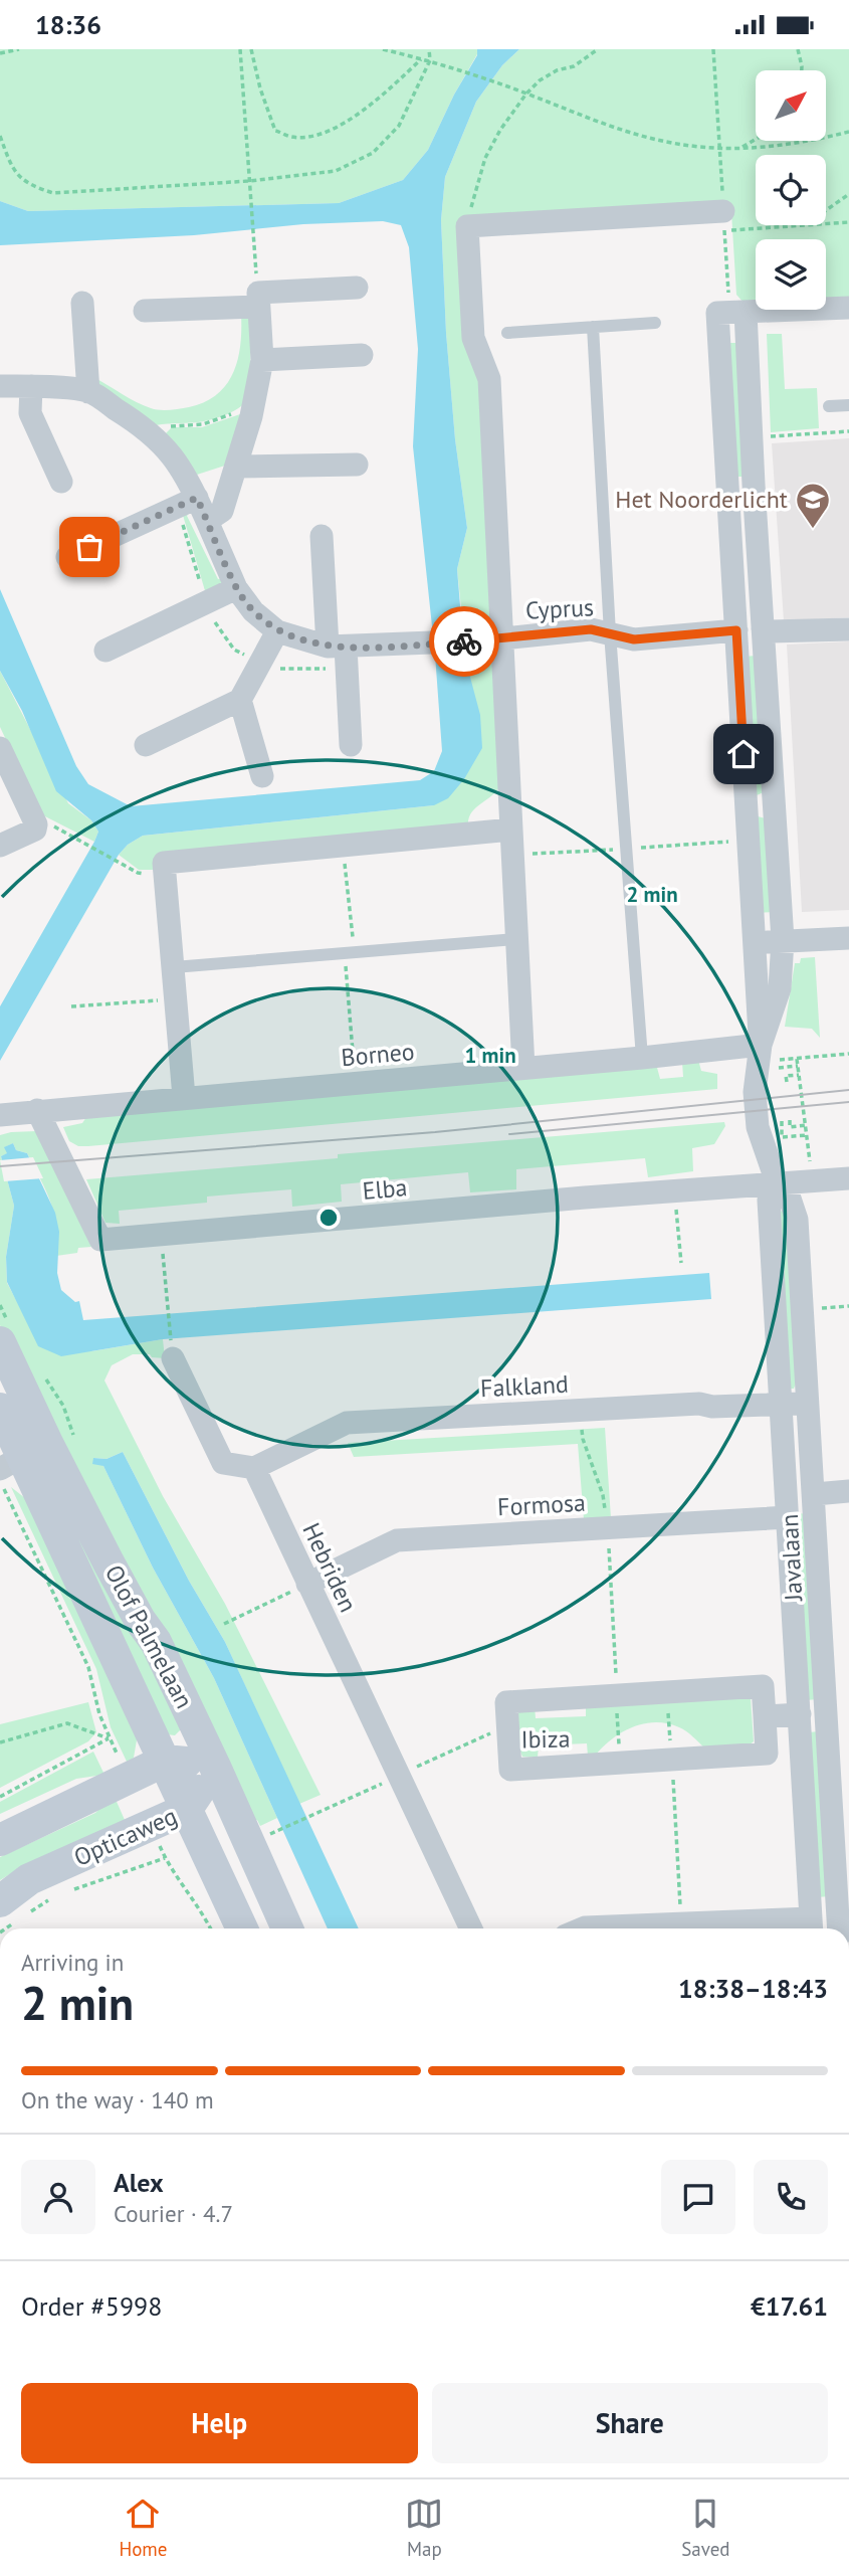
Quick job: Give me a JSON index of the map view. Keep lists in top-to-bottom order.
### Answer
{
  "streets": {
    "street": [
      "Cyprus",
      "Borneo",
      "Elba",
      "Falkland",
      "Formosa",
      "Javalaan",
      "Hebriden",
      "Olof Palmelaan",
      "Ibiza",
      "Opticaweg"
    ]
  },
  "crossings": [
    ["Cyprus", "Javalaan"],
    ["Borneo", "Elba"],
    ["Borneo", "Javalaan"],
    ["Elba", "Javalaan"],
    ["Falkland", "Javalaan"],
    ["Falkland", "Hebriden"],
    ["Formosa", "Javalaan"],
    ["Formosa", "Hebriden"],
    ["Olof Palmelaan", "Opticaweg"]
  ],
  "places": {
    "school or university": ["Het Noorderlicht"]
  },
  "north": "top right",
  "page": {
    "status": "18:36",
    "heading": ["2 min", "Arriving in", "18:38–18:43"],
    "panel": [
      "Alex",
      "Courier · 4.7",
      "Order #5998",
      "€17.61"
    ],
    "bar": "On the way · 140 m",
    "buttons": ["Help", "Share"],
    "tabs": ["Home", "Map", "Saved"]
  },
  "rings": ["2 min", "1 min"]
}
